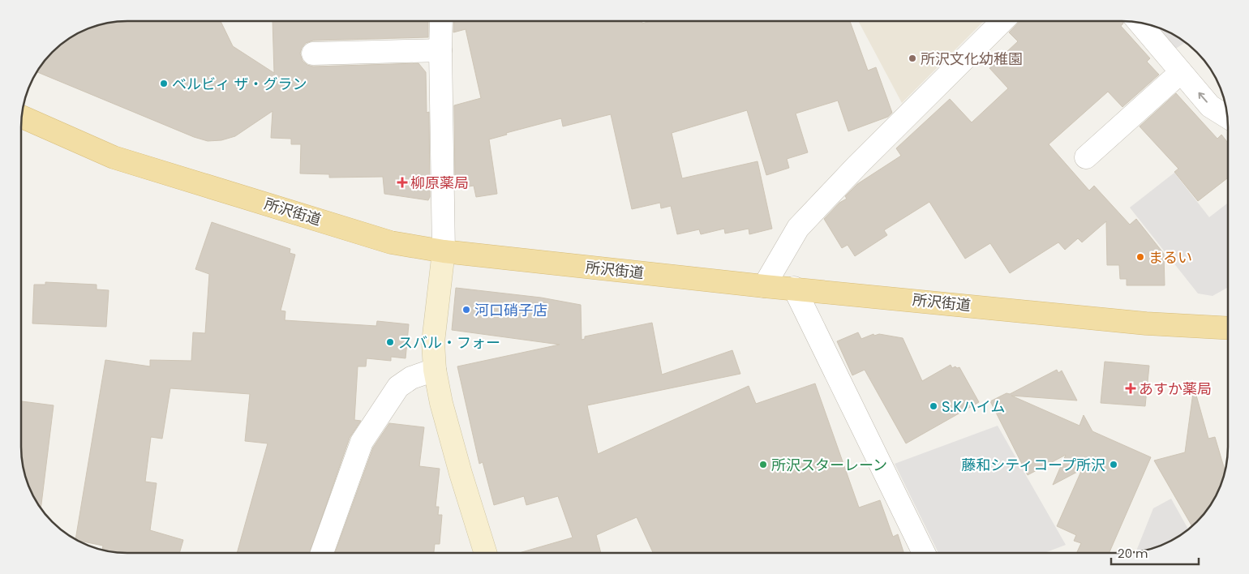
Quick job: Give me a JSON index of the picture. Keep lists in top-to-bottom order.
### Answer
{
  "streets": {
    "main road": ["所沢街道"]
  },
  "places": {
    "other": [
      "所沢文化幼稚園",
      "ベルビィ ザ・グラン",
      "まるい",
      "河口硝子店",
      "スバル・フォー",
      "S.Kハイム",
      "所沢スターレーン",
      "藤和シティコープ所沢"
    ],
    "health": ["柳原薬局", "あすか薬局"]
  },
  "scale_bar": "20 m"
}
